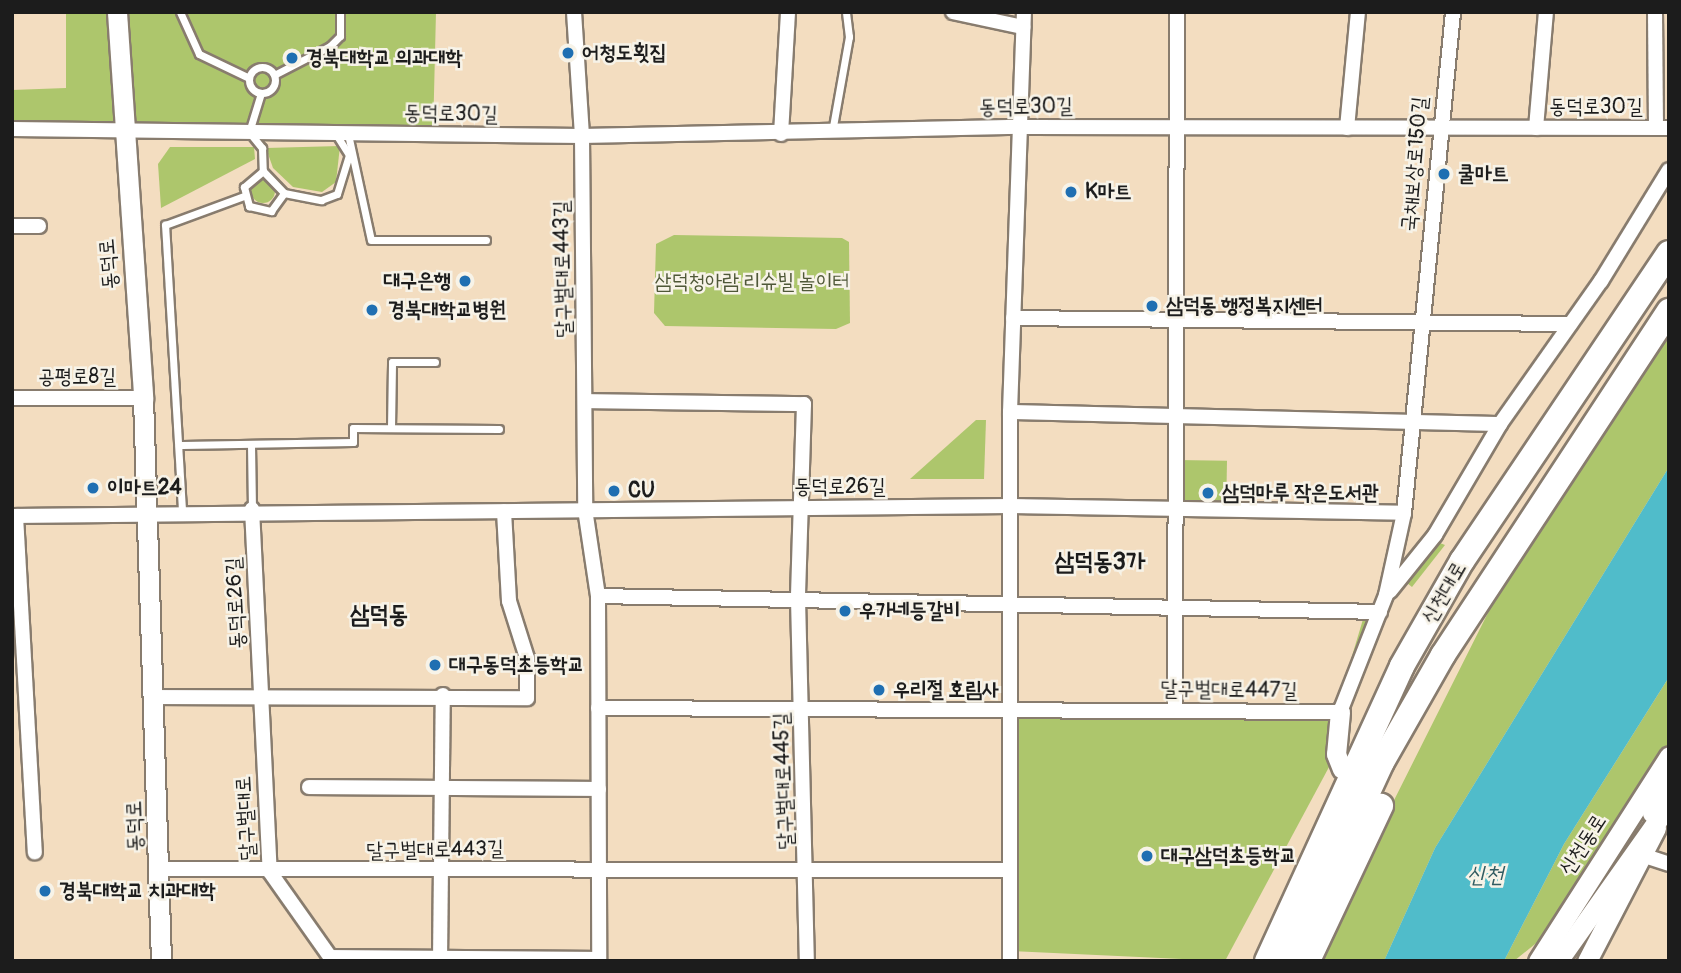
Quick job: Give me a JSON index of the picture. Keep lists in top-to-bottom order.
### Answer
{
  "streets": {
    "highway": ["신천대로"],
    "main road": ["동덕로", "신천동로"],
    "street": [
      "동덕로30길",
      "국채보상로150길",
      "달구벌대로443길",
      "공평로8길",
      "동덕로26길",
      "달구벌대로447길",
      "달구벌대로445길",
      "달구벌대로"
    ]
  },
  "crossings": [
    ["동덕로30길", "국채보상로150길"],
    ["동덕로30길", "동덕로"],
    ["동덕로30길", "달구벌대로443길"],
    ["국채보상로150길", "동덕로26길"],
    ["동덕로", "달구벌대로443길"],
    ["동덕로", "공평로8길"],
    ["동덕로", "동덕로26길"],
    ["동덕로", "달구벌대로"],
    ["달구벌대로443길", "동덕로26길"],
    ["달구벌대로443길", "달구벌대로447길"],
    ["달구벌대로443길", "달구벌대로445길"],
    ["달구벌대로443길", "달구벌대로"],
    ["동덕로26길", "달구벌대로445길"],
    ["동덕로26길", "달구벌대로"],
    ["달구벌대로447길", "달구벌대로445길"]
  ],
  "districts": ["삼덕동3가", "삼덕동"],
  "water": ["신천"],
  "parks": ["삼덕청아람 리슈빌 놀이터"],
  "places": [
    "어청도횟집",
    "경북대학교 의과대학",
    "쿨마트",
    "K마트",
    "대구은행",
    "삼덕동 행정복지센터",
    "경북대학교병원",
    "이마트24",
    "CU",
    "삼덕마루 작은도서관",
    "우가네등갈비",
    "대구동덕초등학교",
    "우리절 호림사",
    "대구삼덕초등학교",
    "경북대학교 치과대학"
  ]
}
